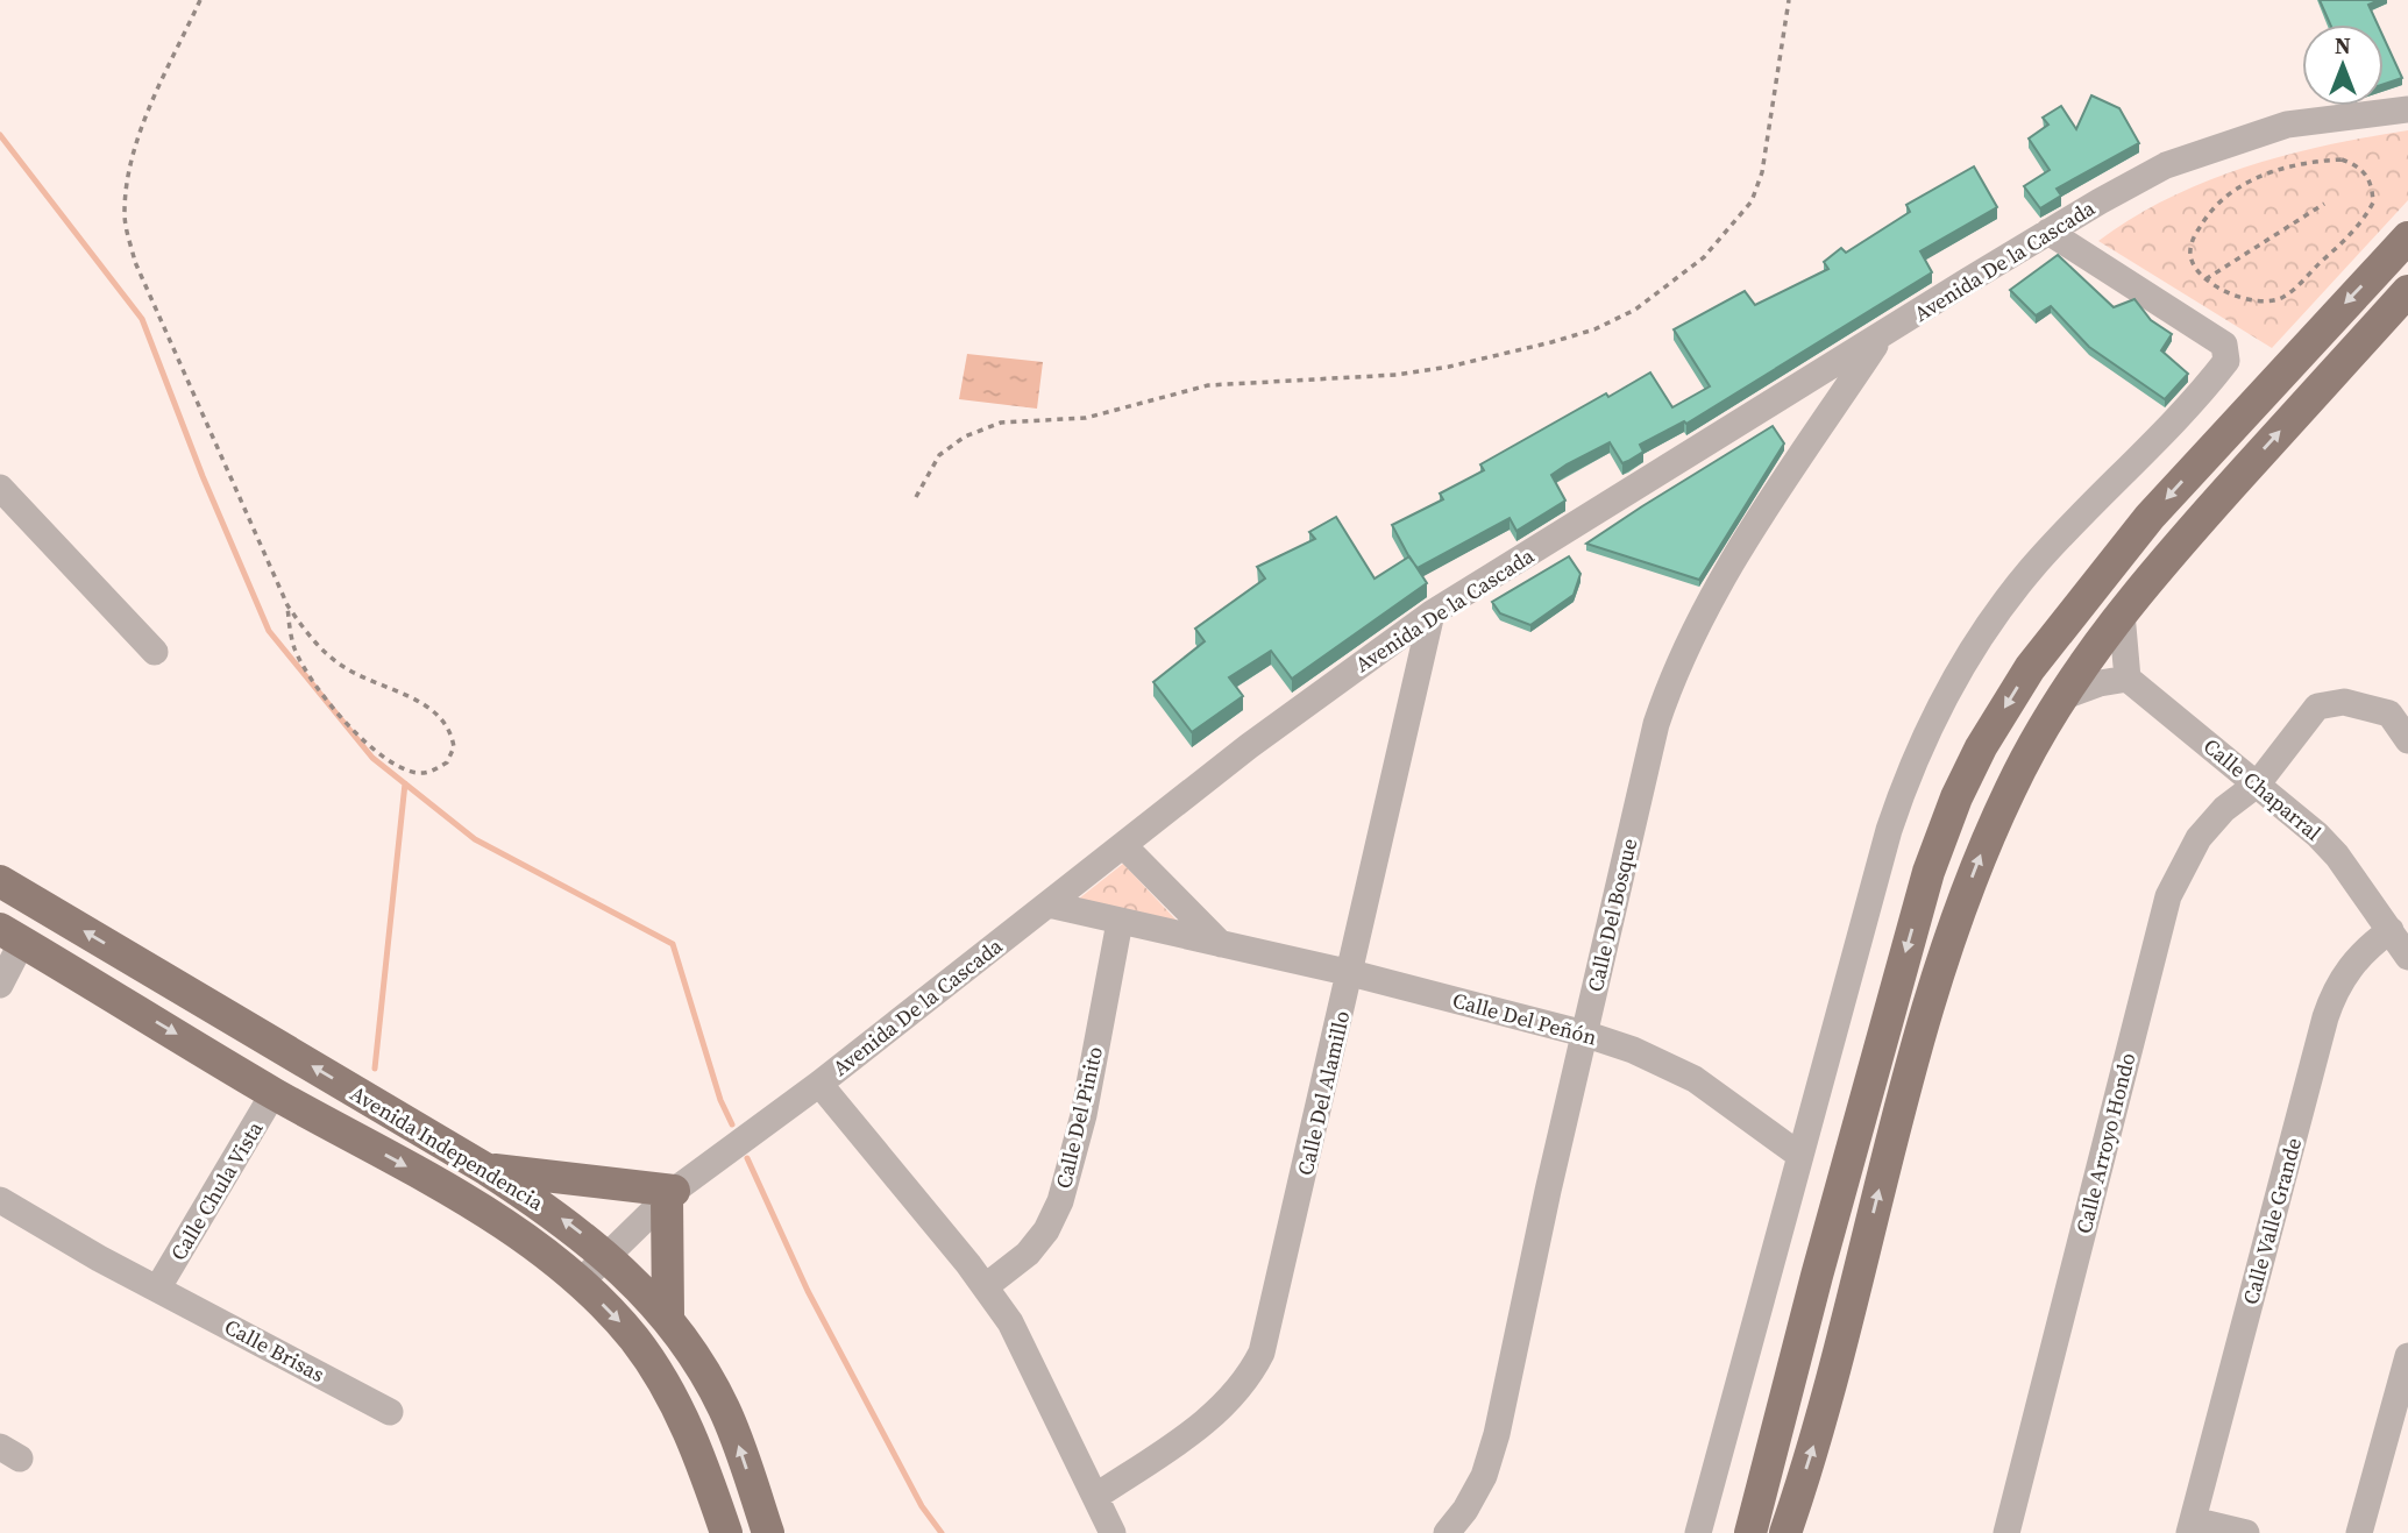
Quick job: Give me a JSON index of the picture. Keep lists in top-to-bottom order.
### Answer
{
  "streets": {
    "main road": ["Avenida Independencia"],
    "street": [
      "Avenida De la Cascada",
      "Calle Chaparral",
      "Calle Del Bosque",
      "Calle Del Peñón",
      "Calle Del Alamillo",
      "Calle Del Pinito",
      "Calle Arroyo Hondo",
      "Calle Chula Vista",
      "Calle Valle Grande",
      "Calle Brisas"
    ]
  },
  "crossings": [
    ["Avenida De la Cascada", "Calle Del Bosque"],
    ["Avenida De la Cascada", "Calle Del Peñón"],
    ["Avenida De la Cascada", "Calle Del Alamillo"],
    ["Avenida De la Cascada", "Avenida Independencia"],
    ["Calle Chaparral", "Calle Arroyo Hondo"],
    ["Calle Chaparral", "Calle Valle Grande"],
    ["Calle Del Bosque", "Calle Del Peñón"],
    ["Calle Del Peñón", "Calle Del Alamillo"],
    ["Calle Del Peñón", "Calle Del Pinito"],
    ["Avenida Independencia", "Calle Chula Vista"],
    ["Calle Chula Vista", "Calle Brisas"]
  ],
  "north": "top"
}
